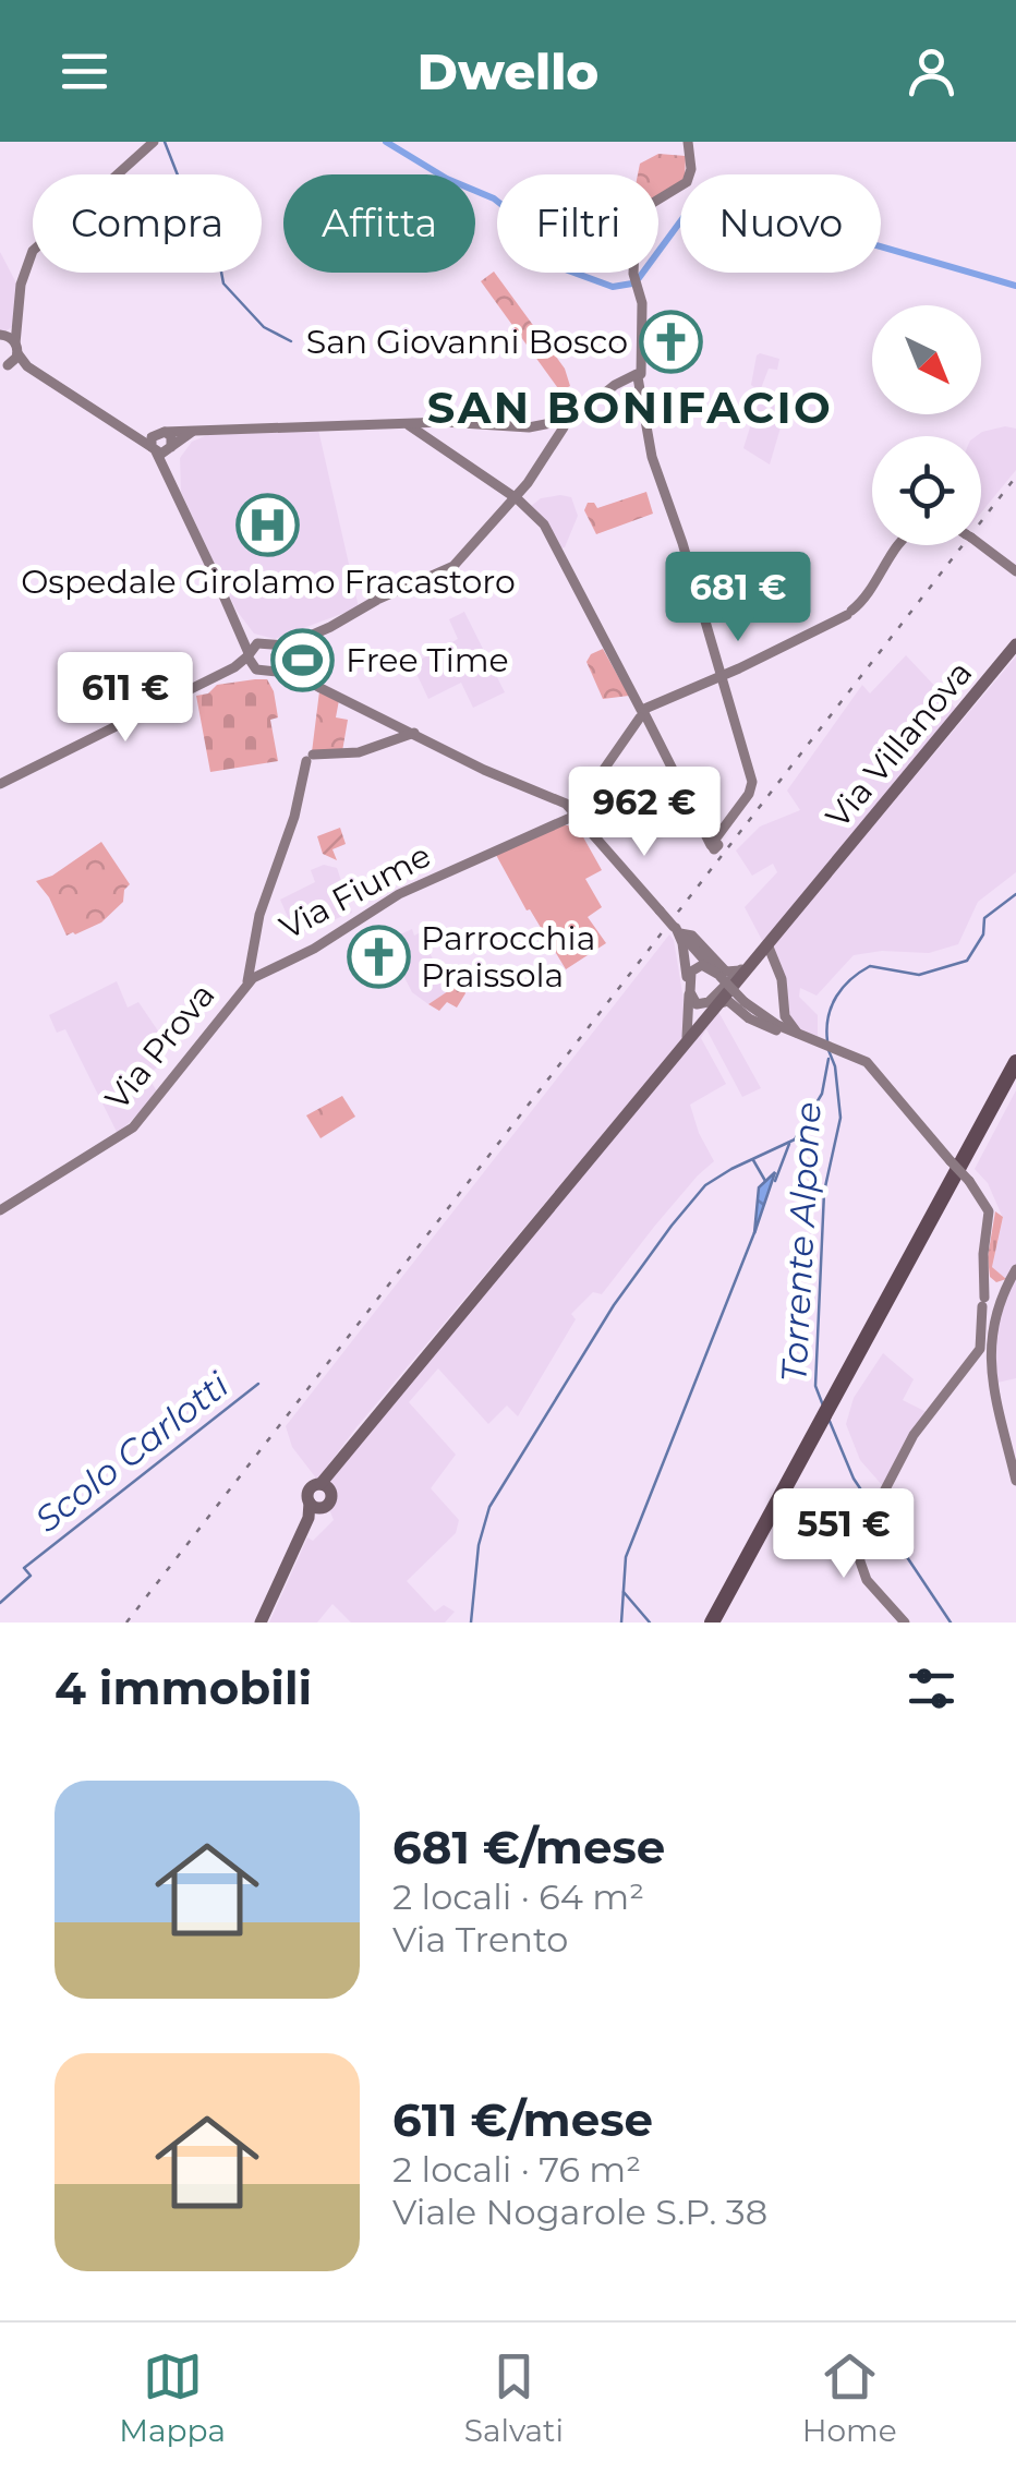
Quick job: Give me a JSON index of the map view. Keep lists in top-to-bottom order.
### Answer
{
  "streets": {
    "main road": ["Via Villanova", "Via Fiume", "Via Prova"]
  },
  "crossings": [
    ["Via Fiume", "Via Prova"]
  ],
  "districts": ["SAN BONIFACIO"],
  "water": ["Torrente Alpone", "Scolo Carlotti"],
  "places": {
    "church": ["San Giovanni Bosco", "Parrocchia Praissola"],
    "hospital": ["Ospedale Girolamo Fracastoro"],
    "sports": ["Free Time"]
  },
  "north": "bottom right",
  "page": {
    "header": "Dwello",
    "chip": [
      "Compra",
      "Affitta",
      "Filtri",
      "Nuovo"
    ],
    "price": [
      "681 €",
      "611 €",
      "962 €",
      "551 €"
    ],
    "heading": "4 immobili",
    "list": [
      {
        "name": "681 €/mese",
        "note": "2 locali · 64 m² · Via Trento"
      },
      {
        "name": "611 €/mese",
        "note": "2 locali · 76 m² · Viale Nogarole S.P. 38"
      }
    ],
    "tabs": ["Mappa", "Salvati", "Home"]
  }
}
